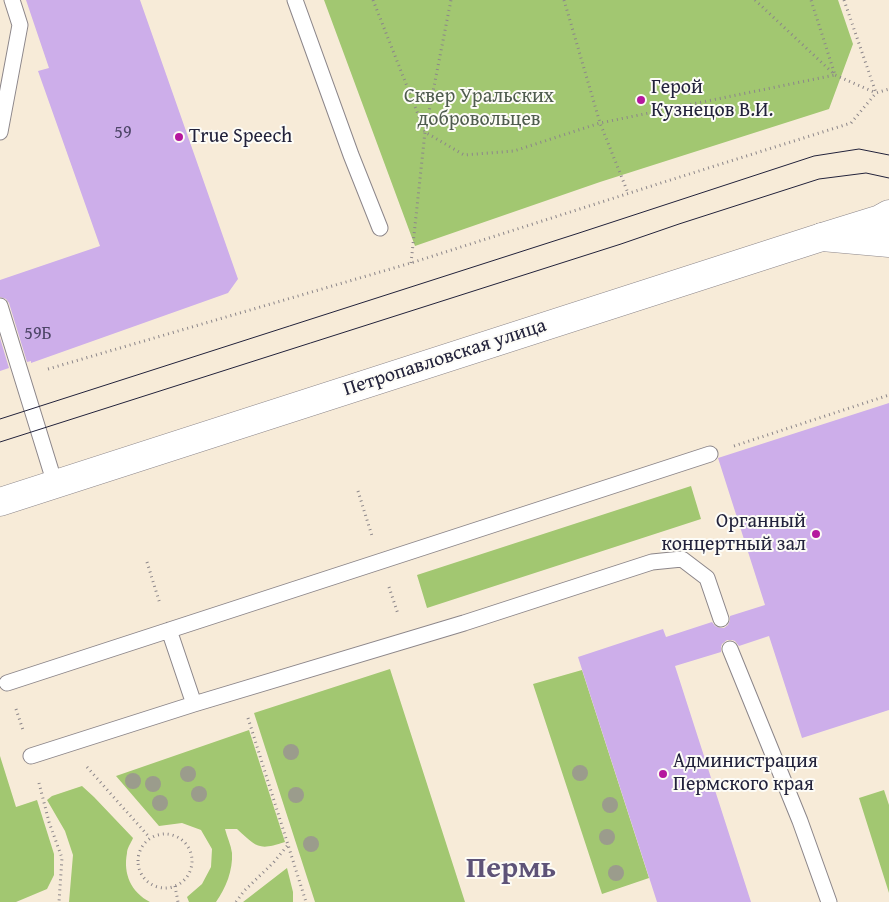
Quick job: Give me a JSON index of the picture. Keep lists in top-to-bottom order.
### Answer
{
  "streets": {
    "main road": ["Петропавловская улица"]
  },
  "districts": ["Пермь"],
  "parks": ["Сквер Уральских добровольцев"],
  "places": [
    "Герой Кузнецов В.И.",
    "True Speech",
    "Органный концертный зал",
    "Администрация Пермского края"
  ],
  "house_numbers": ["59", "59Б"]
}
